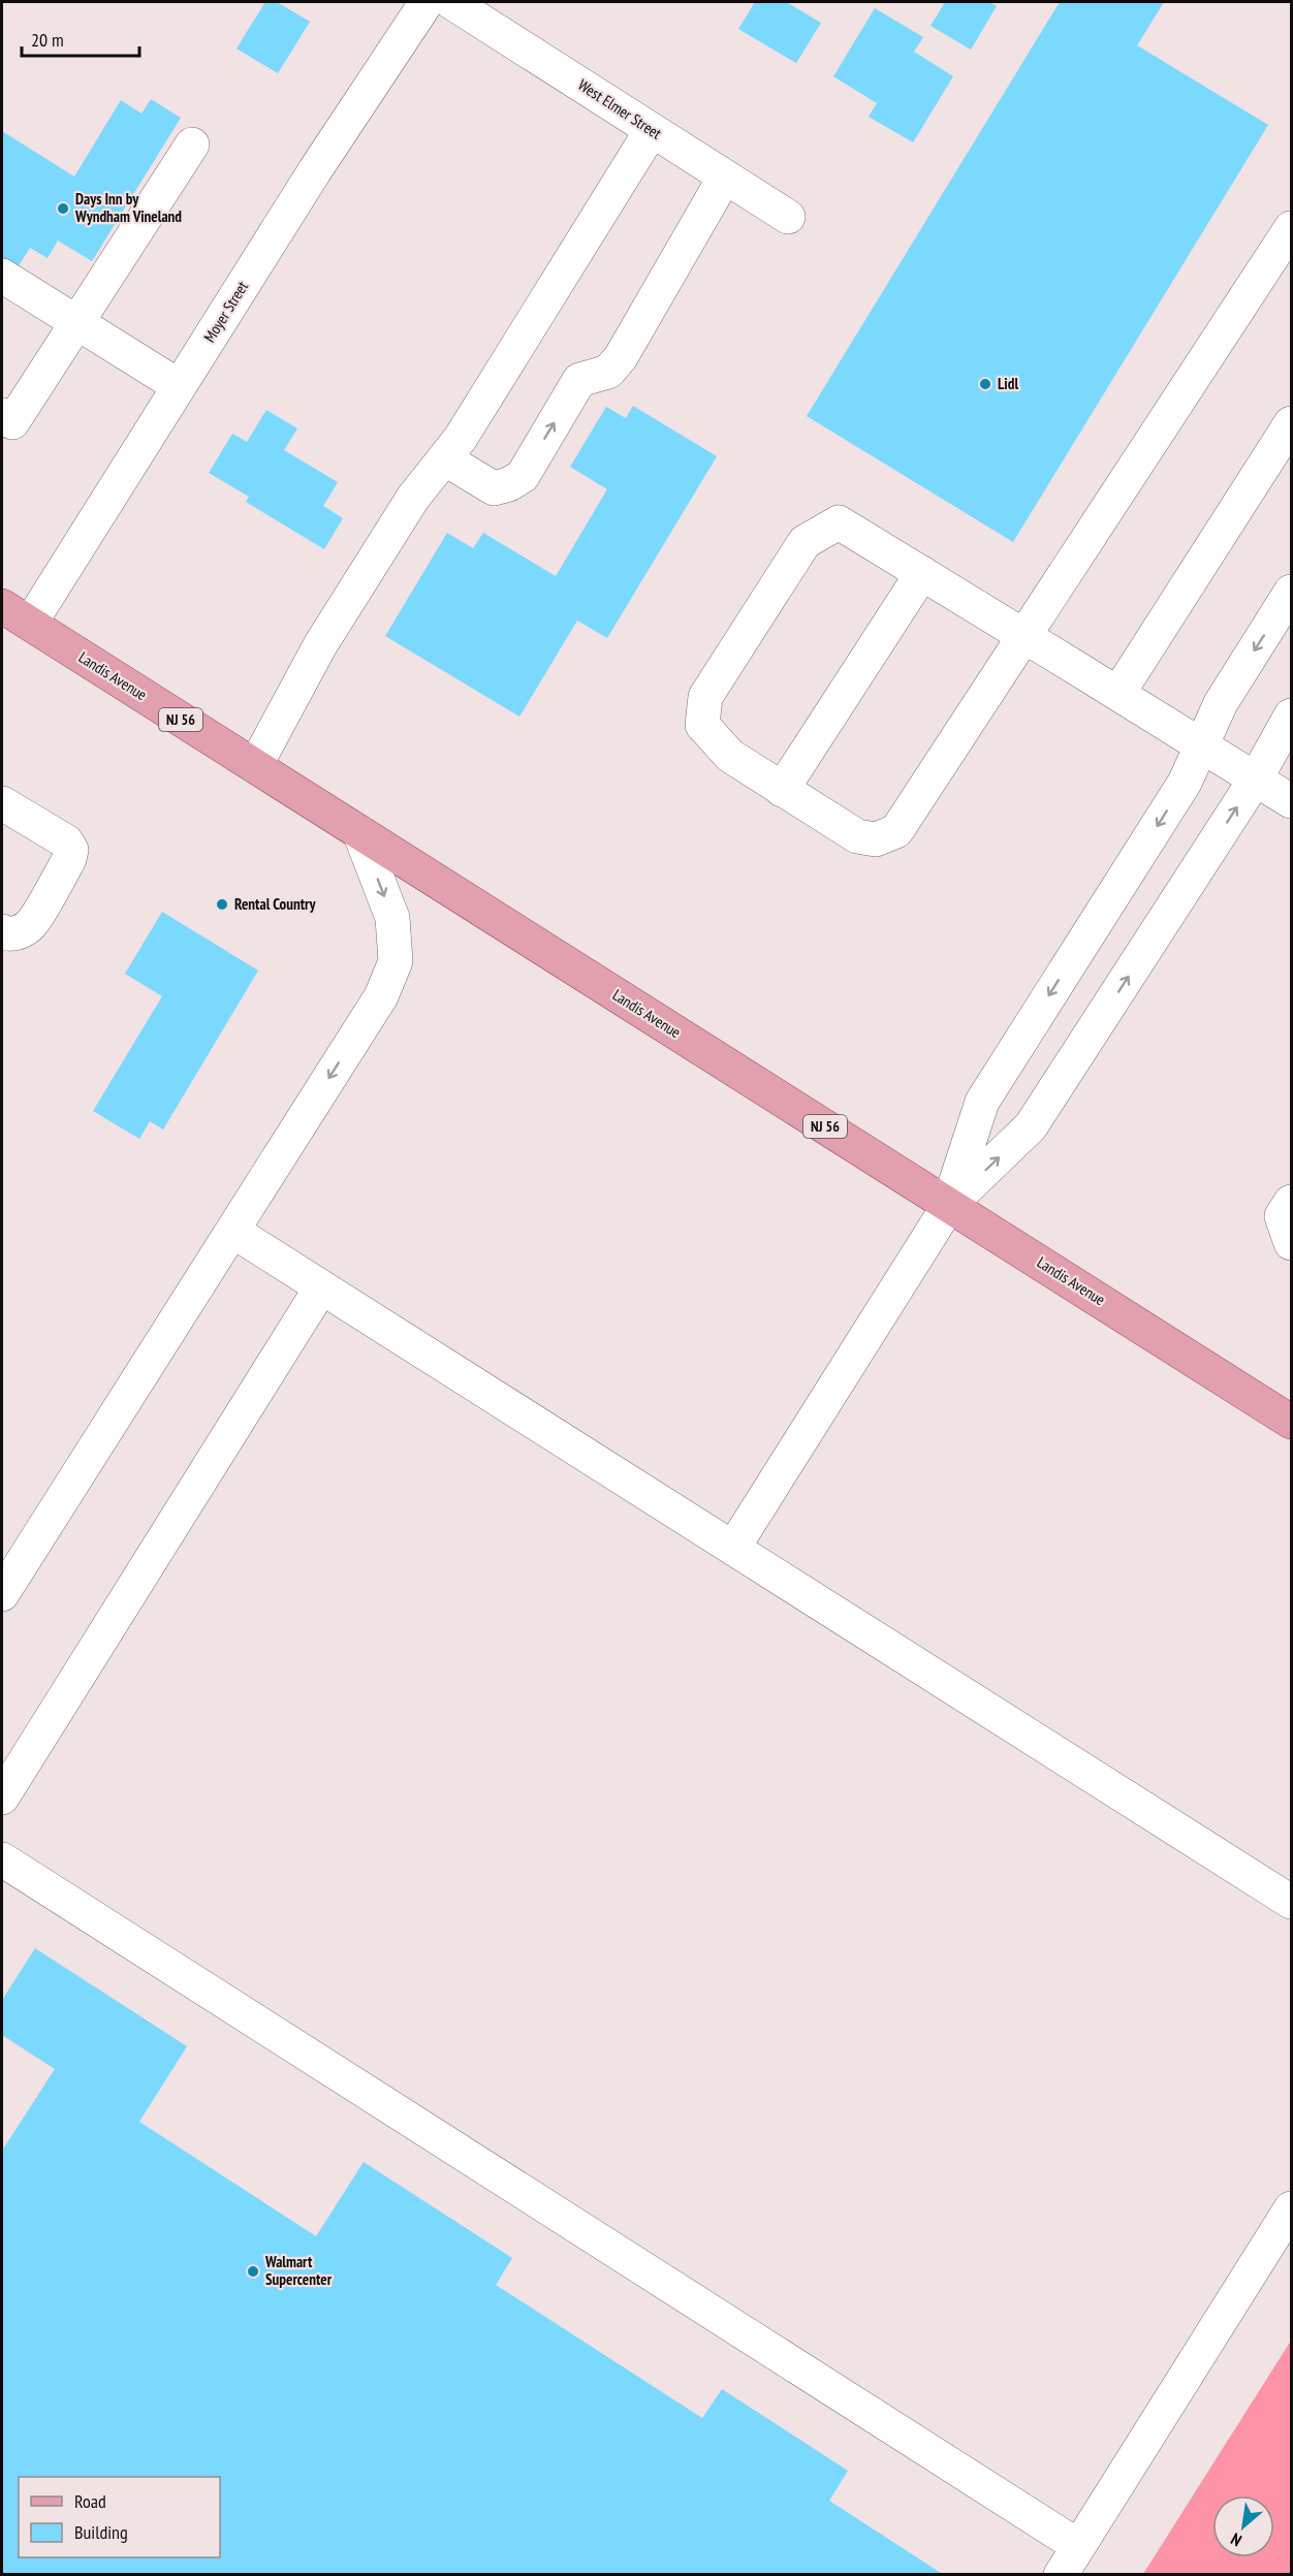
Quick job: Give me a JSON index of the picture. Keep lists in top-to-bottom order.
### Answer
{
  "streets": {
    "main road": ["Landis Avenue", "NJ 56"],
    "street": ["West Elmer Street", "Moyer Street"]
  },
  "crossings": [
    ["Moyer Street", "Landis Avenue"]
  ],
  "places": [
    "Days Inn by Wyndham Vineland",
    "Lidl",
    "Rental Country",
    "Walmart Supercenter"
  ],
  "legend": ["Road", "Building"],
  "scale_bar": "20 m",
  "north": "bottom left"
}
